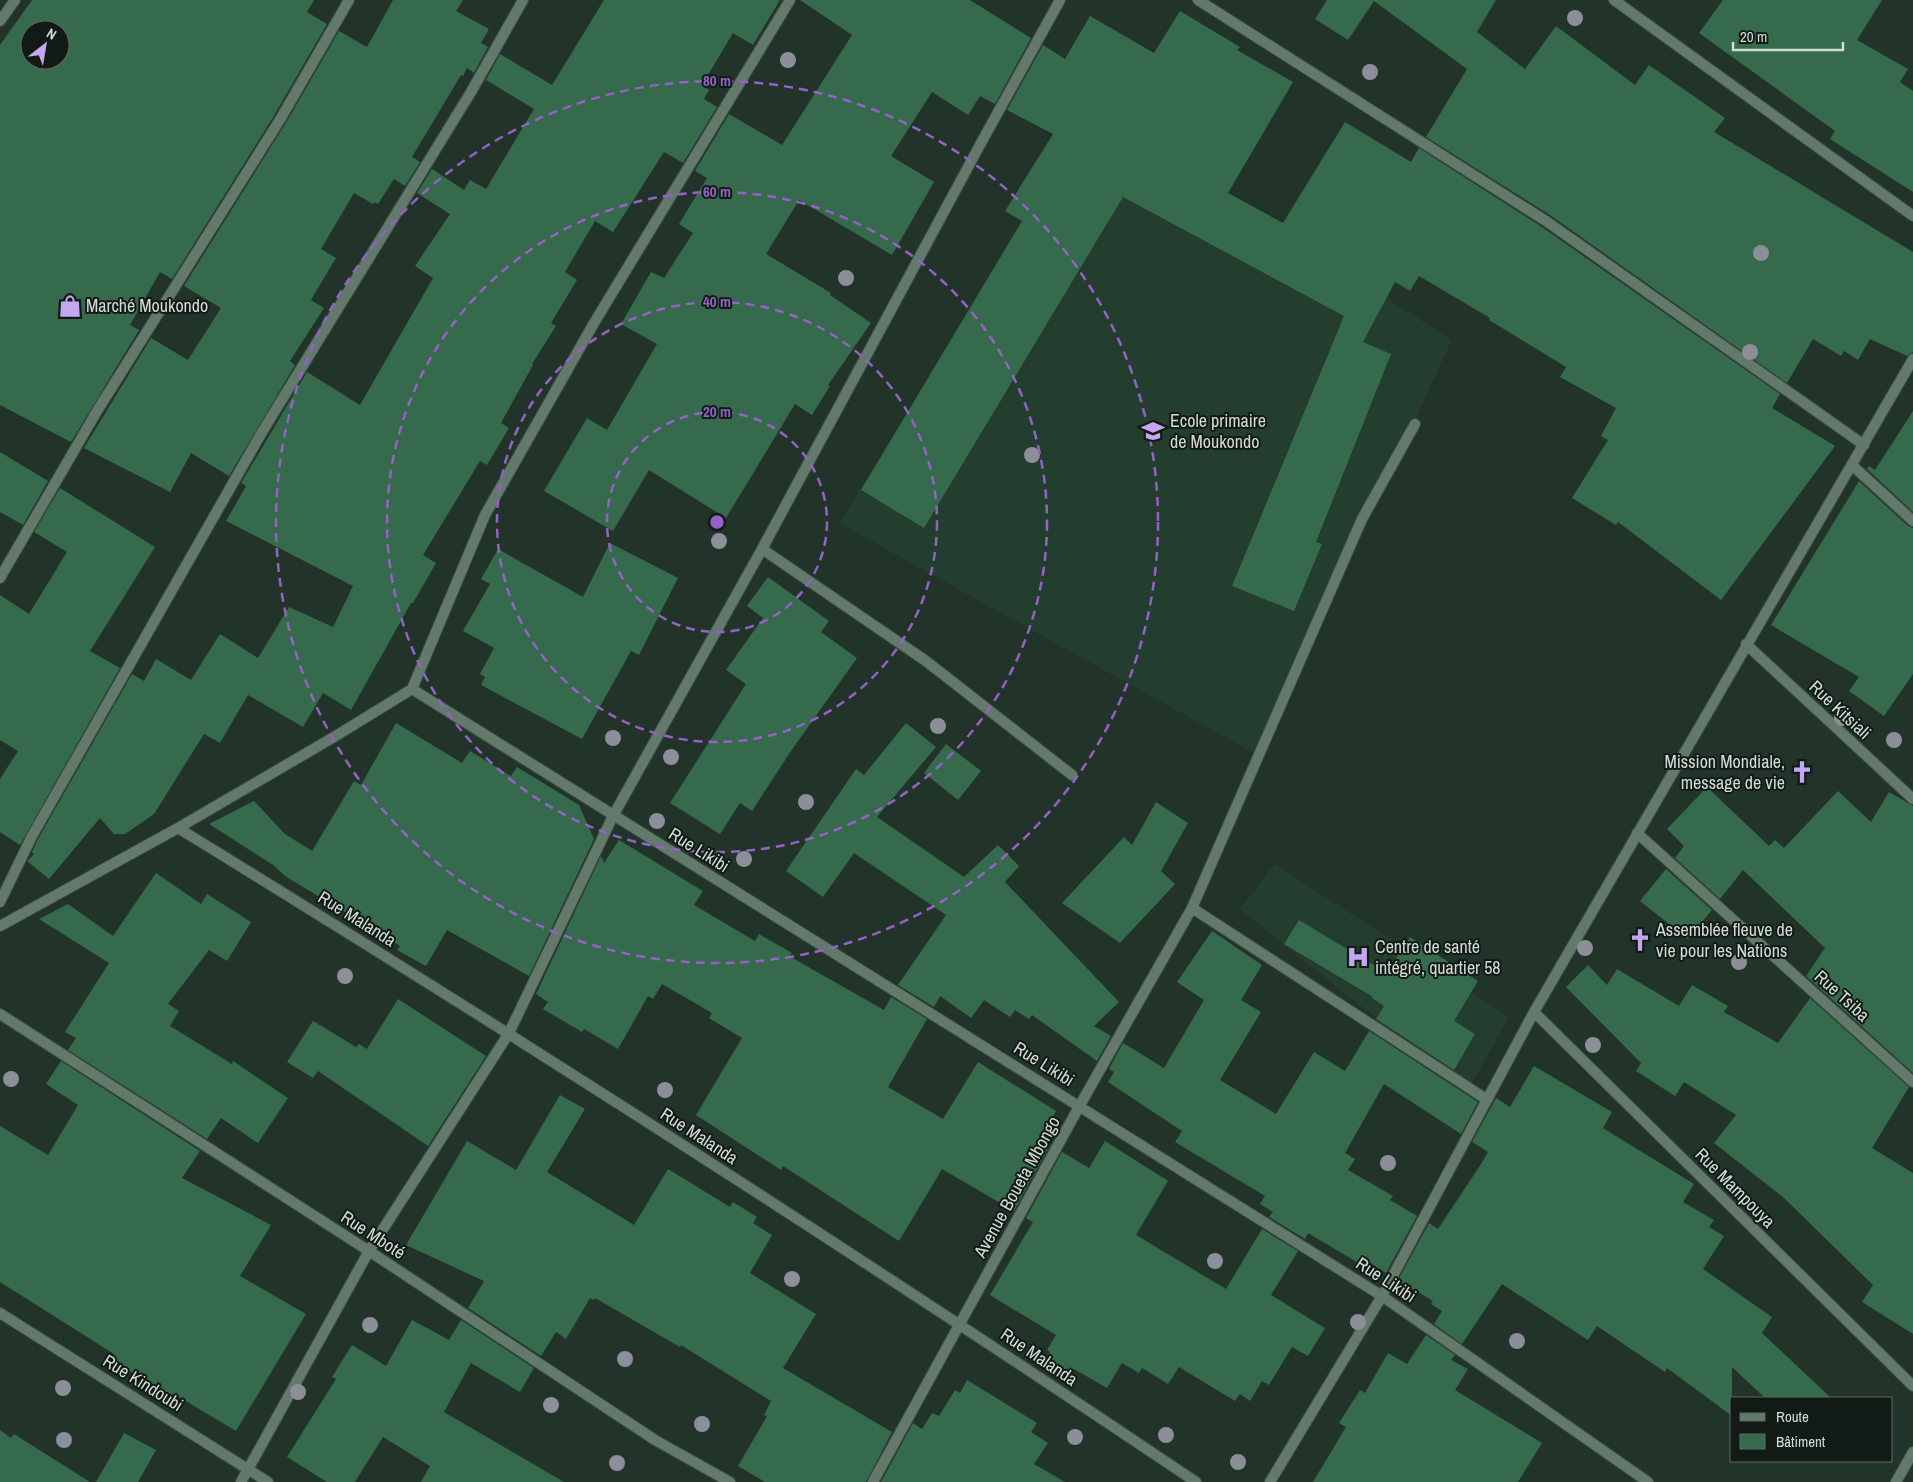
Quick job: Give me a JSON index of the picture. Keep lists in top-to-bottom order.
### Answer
{
  "streets": {
    "street": [
      "Rue Kitsiali",
      "Rue Likibi",
      "Rue Malanda",
      "Rue Tsiba",
      "Avenue Boueta Mbongo",
      "Rue Mampouya",
      "Rue Mboté",
      "Rue Kindoubi"
    ]
  },
  "crossings": [
    ["Rue Likibi", "Avenue Boueta Mbongo"],
    ["Rue Malanda", "Avenue Boueta Mbongo"]
  ],
  "places": {
    "shop": ["Marché Moukondo"],
    "school or university": ["Ecole primaire de Moukondo"],
    "church": ["Mission Mondiale, message de vie", "Assemblée fleuve de vie pour les Nations"],
    "hospital": ["Centre de santé intégré, quartier 58"]
  },
  "legend": ["Route", "Bâtiment"],
  "scale_bar": "20 m",
  "north": "top right",
  "rings": [
    "80 m",
    "60 m",
    "40 m",
    "20 m"
  ]
}
